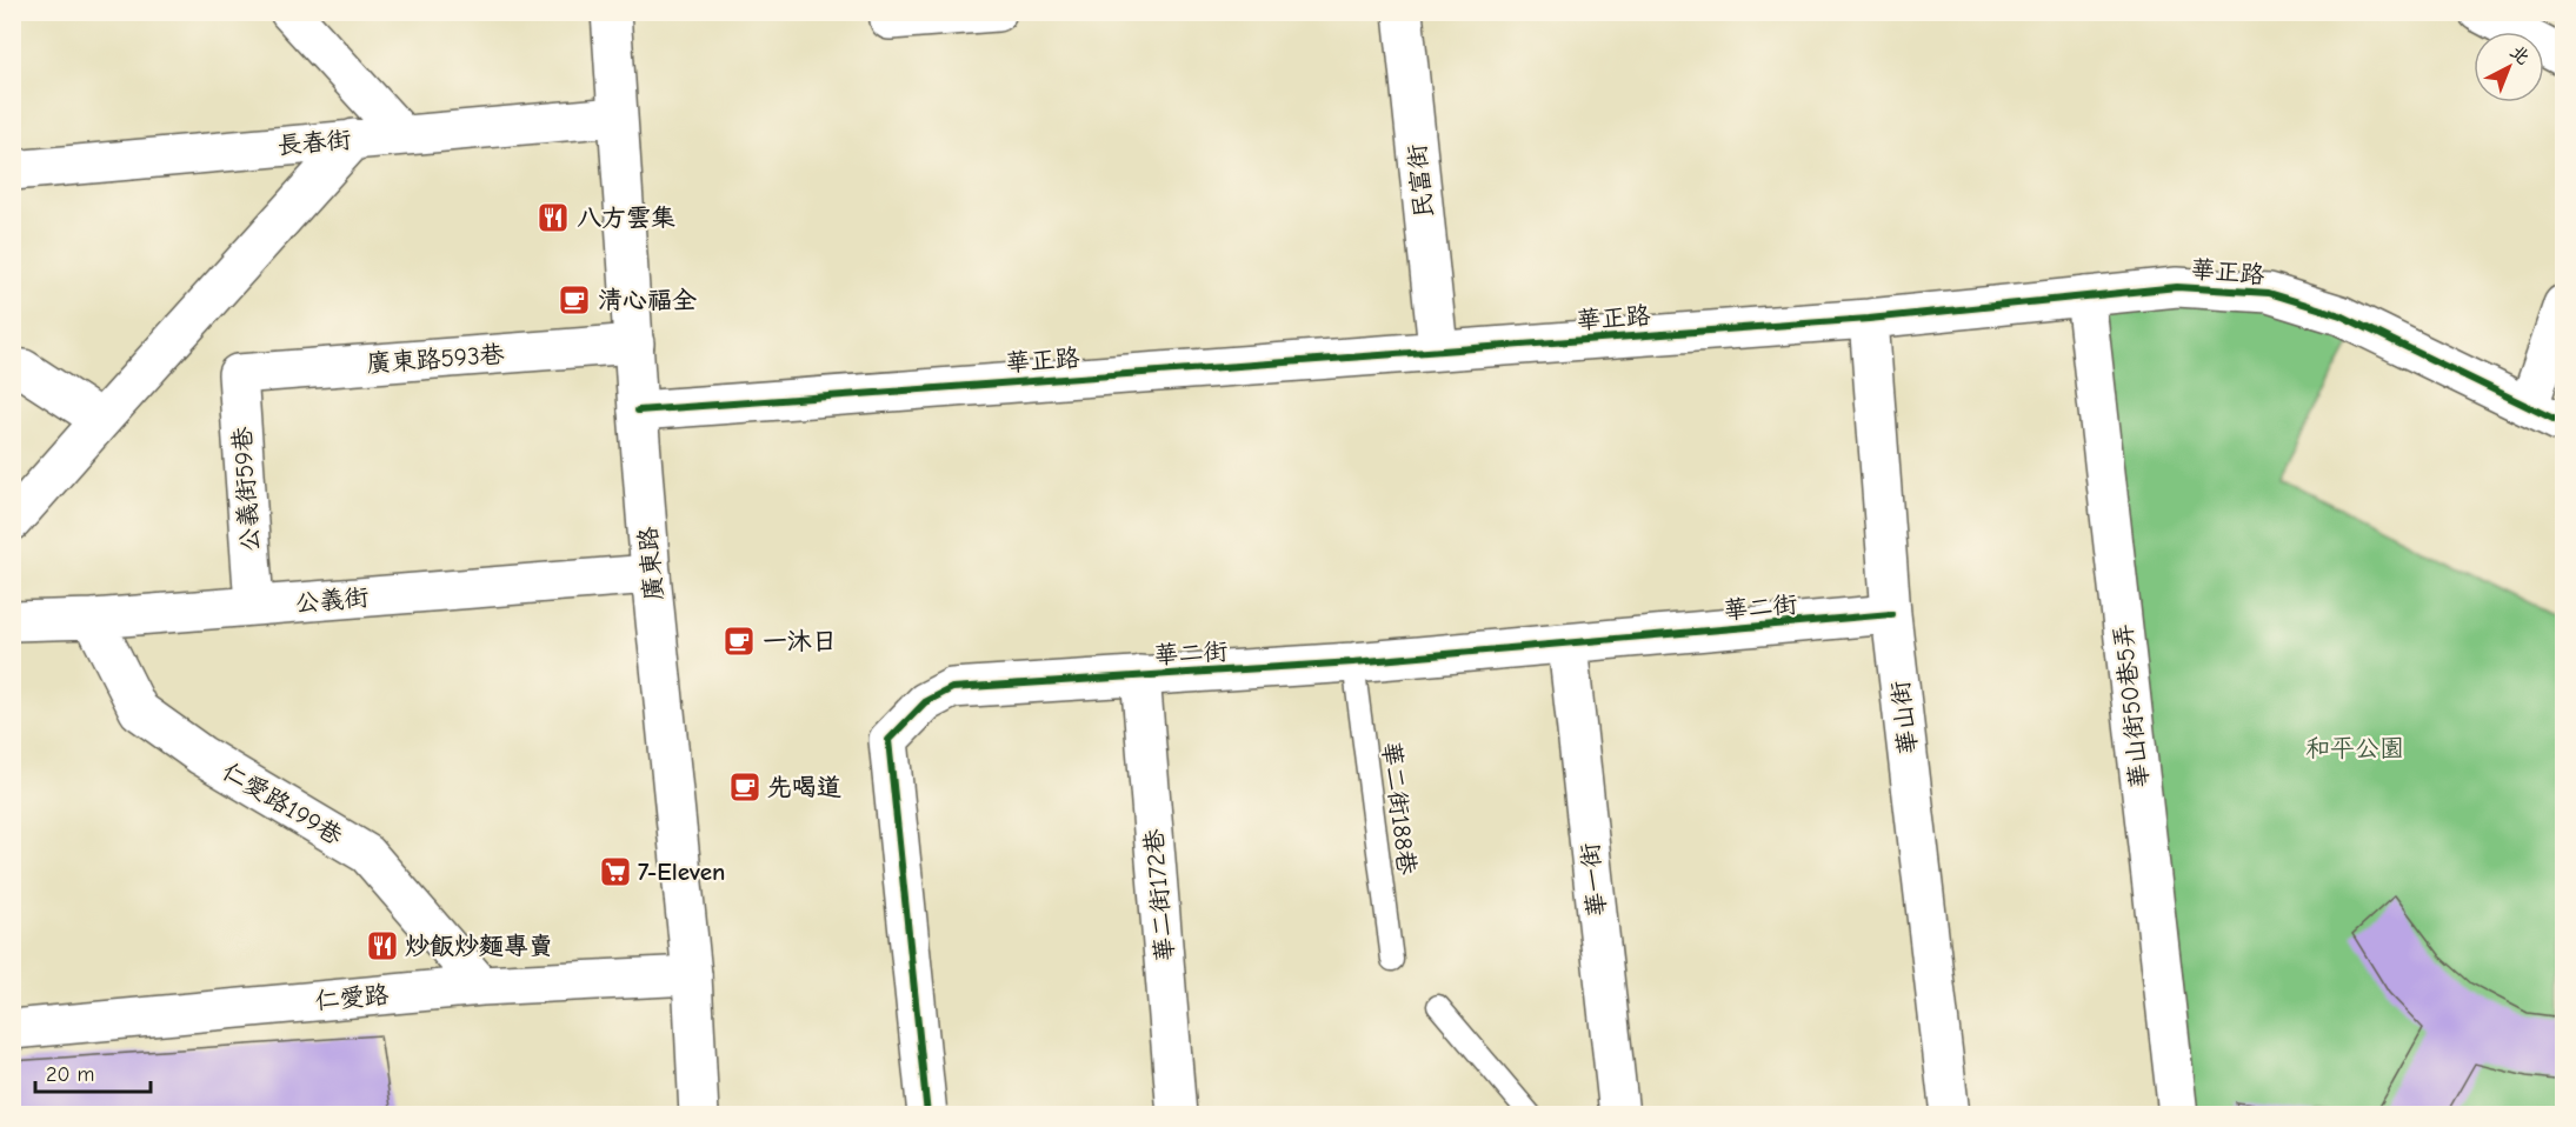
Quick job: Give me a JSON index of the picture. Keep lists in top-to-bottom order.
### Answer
{
  "streets": {
    "street": [
      "長春街",
      "民富街",
      "華正路",
      "廣東路593巷",
      "公義街59巷",
      "廣東路",
      "公義街",
      "華二街",
      "華山街50巷5弄",
      "華山街",
      "仁愛路199巷",
      "華一街",
      "華二街172巷",
      "仁愛路"
    ],
    "lane": ["華二街188巷"]
  },
  "crossings": [
    ["長春街", "廣東路"],
    ["民富街", "華正路"],
    ["華正路", "廣東路"],
    ["華正路", "華山街50巷5弄"],
    ["華正路", "華山街"],
    ["廣東路593巷", "公義街59巷"],
    ["廣東路593巷", "廣東路"],
    ["公義街59巷", "公義街"],
    ["廣東路", "公義街"],
    ["廣東路", "仁愛路"],
    ["公義街", "仁愛路199巷"],
    ["華二街", "華山街"],
    ["華二街", "華二街188巷"],
    ["華二街", "華一街"],
    ["華二街", "華二街172巷"],
    ["仁愛路199巷", "仁愛路"]
  ],
  "parks": ["和平公園"],
  "places": {
    "restaurant": ["八方雲集", "炒飯炒麵專賣"],
    "cafe": ["清心福全", "一沐日", "先喝道"],
    "supermarket": ["7-Eleven"]
  },
  "scale_bar": "20 m",
  "north": "top right"
}
